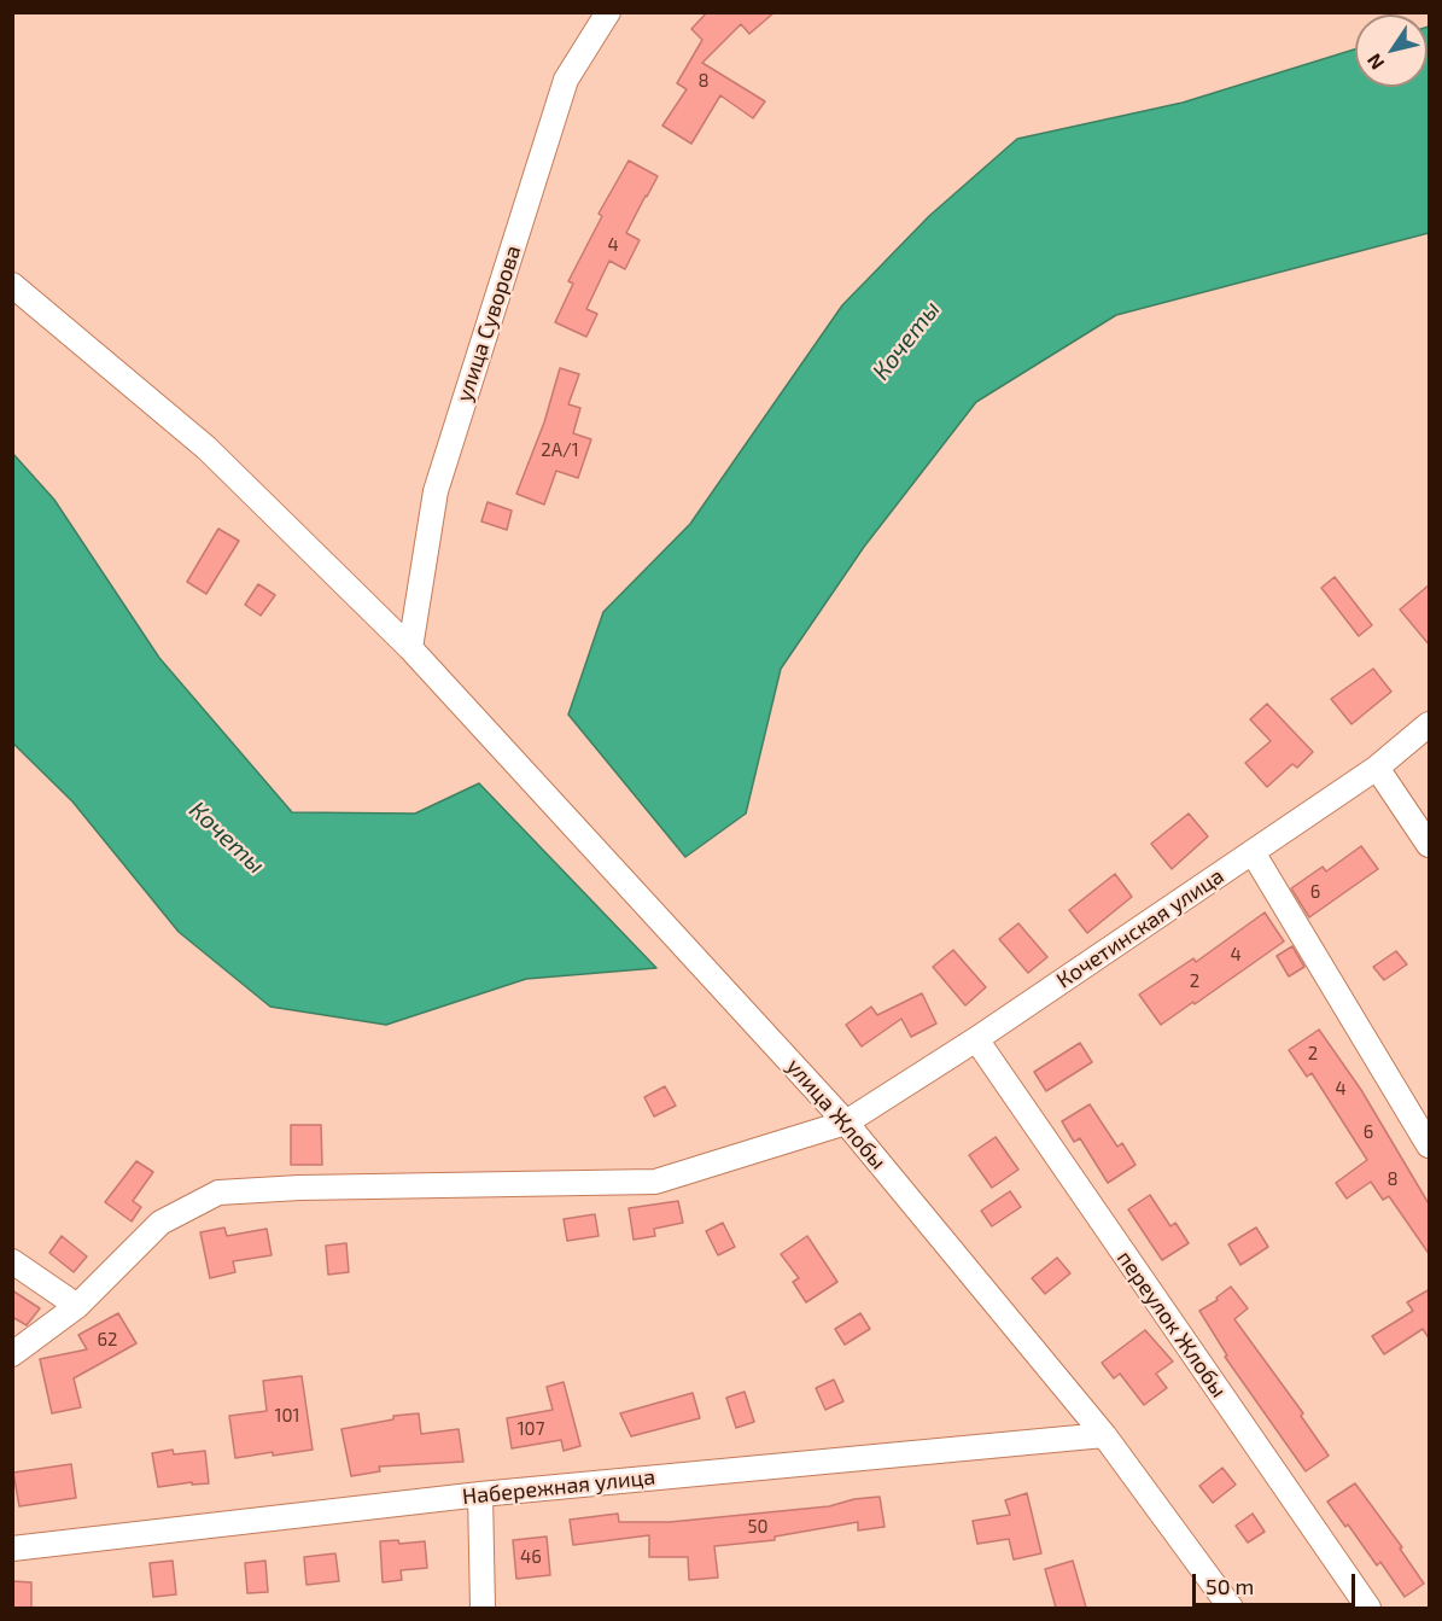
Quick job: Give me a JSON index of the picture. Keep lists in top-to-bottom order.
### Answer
{
  "streets": {
    "street": [
      "улица Суворова",
      "Кочетинская улица",
      "улица Жлобы",
      "переулок Жлобы",
      "Набережная улица"
    ]
  },
  "crossings": [
    ["улица Суворова", "улица Жлобы"],
    ["Кочетинская улица", "улица Жлобы"],
    ["Кочетинская улица", "переулок Жлобы"],
    ["улица Жлобы", "Набережная улица"]
  ],
  "water": ["Кочеты"],
  "house_numbers": [
    "8",
    "4",
    "2А/1",
    "6",
    "4",
    "2",
    "2",
    "4",
    "6",
    "8",
    "62",
    "101",
    "107",
    "50",
    "46"
  ],
  "scale_bar": "50 m",
  "north": "bottom left"
}
